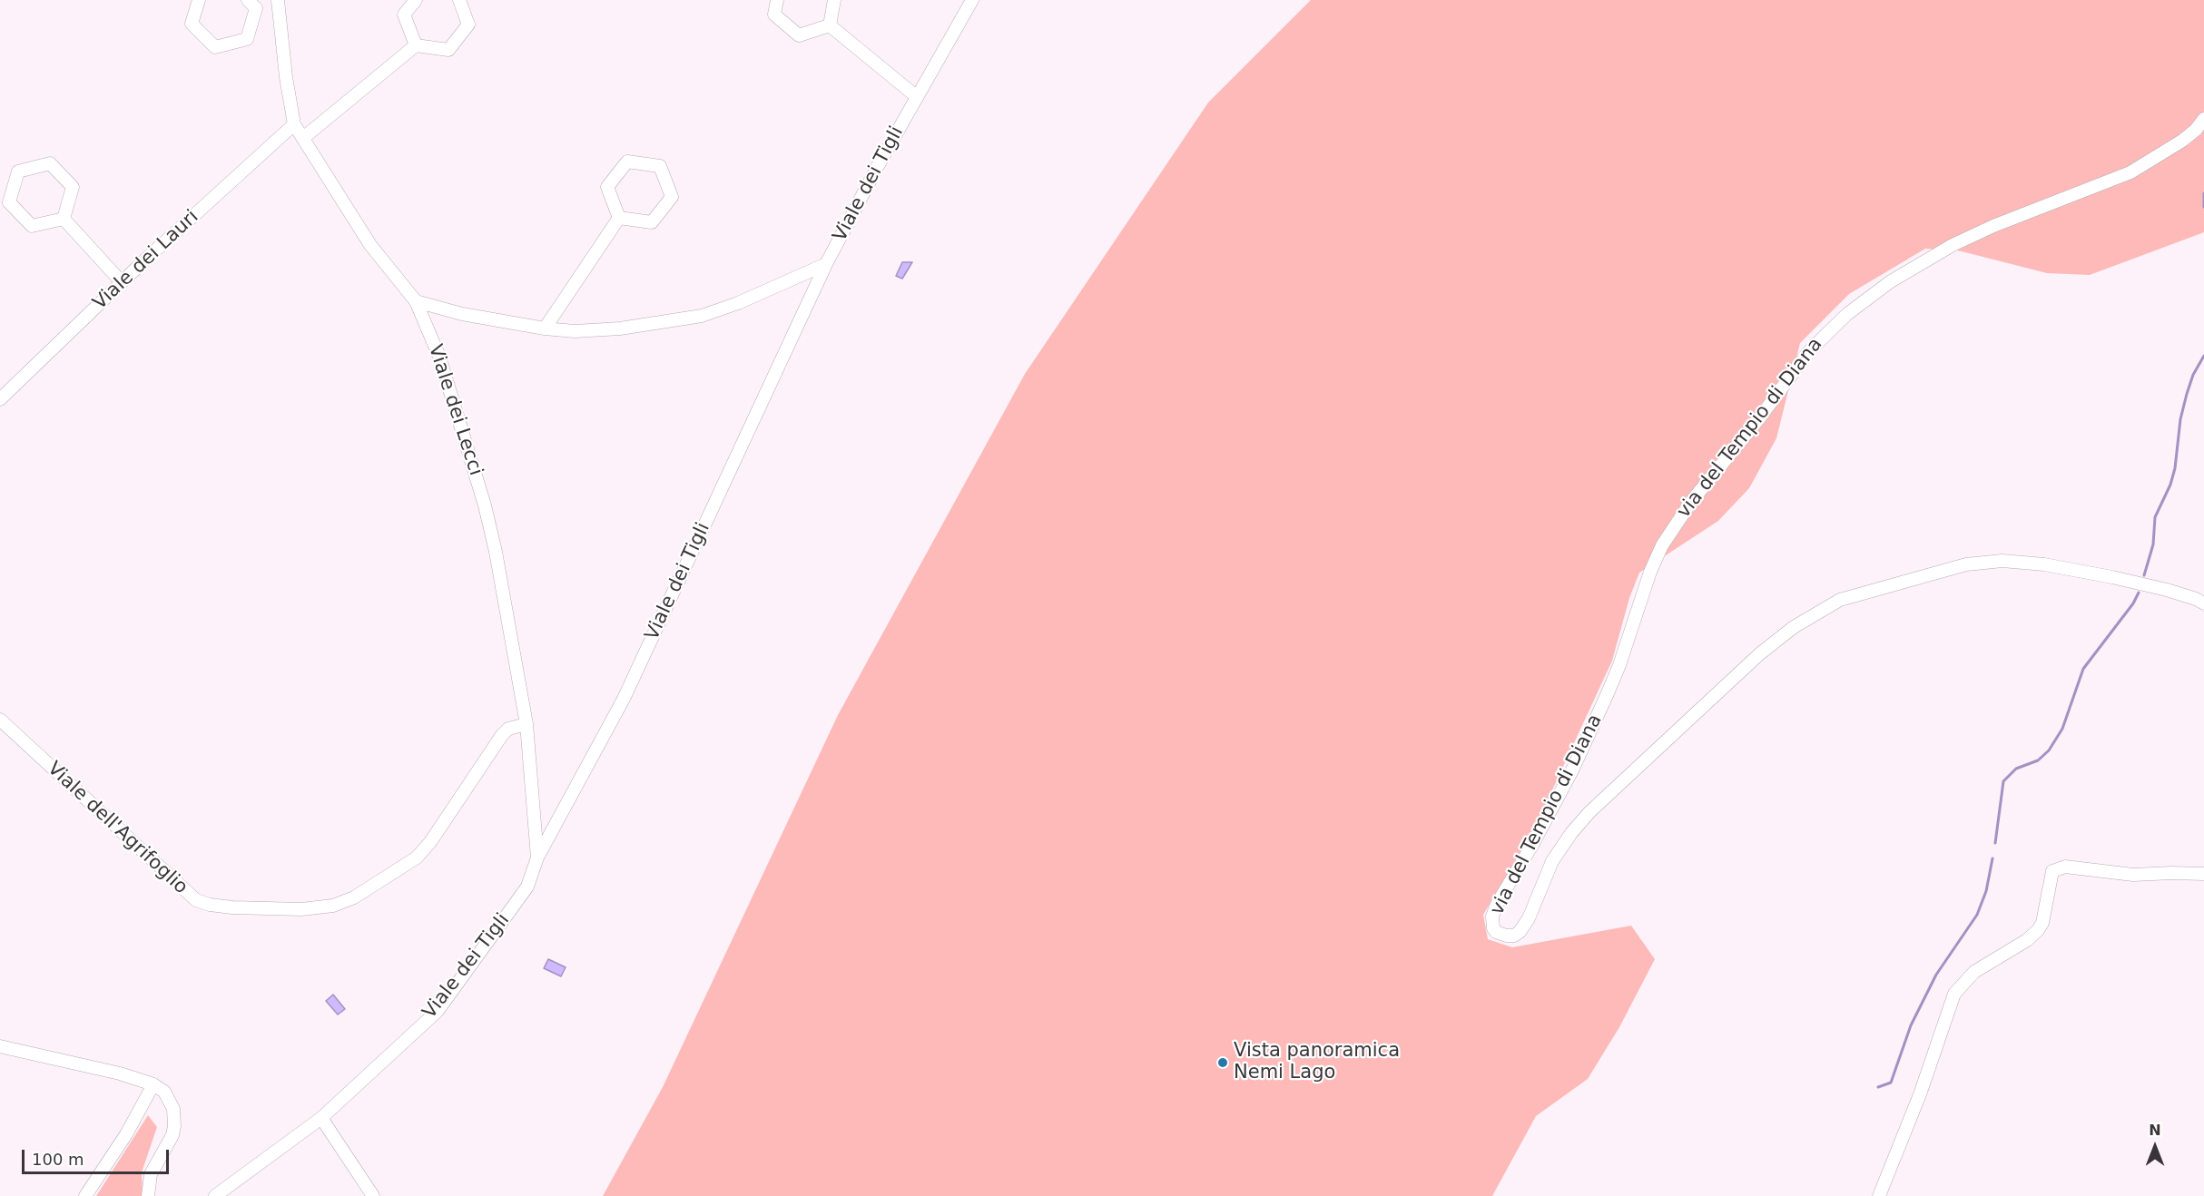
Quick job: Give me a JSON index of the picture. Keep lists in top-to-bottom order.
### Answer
{
  "streets": {
    "street": [
      "Viale dei Tigli",
      "Viale dei Lauri",
      "Viale dei Lecci",
      "via del Tempio di Diana",
      "Viale dell'Agrifoglio"
    ]
  },
  "crossings": [
    ["Viale dei Tigli", "Viale dei Lecci"],
    ["Viale dei Lauri", "Viale dei Lecci"],
    ["Viale dei Lecci", "Viale dell'Agrifoglio"]
  ],
  "places": ["Vista panoramica Nemi Lago"],
  "scale_bar": "100 m",
  "north": "top"
}
